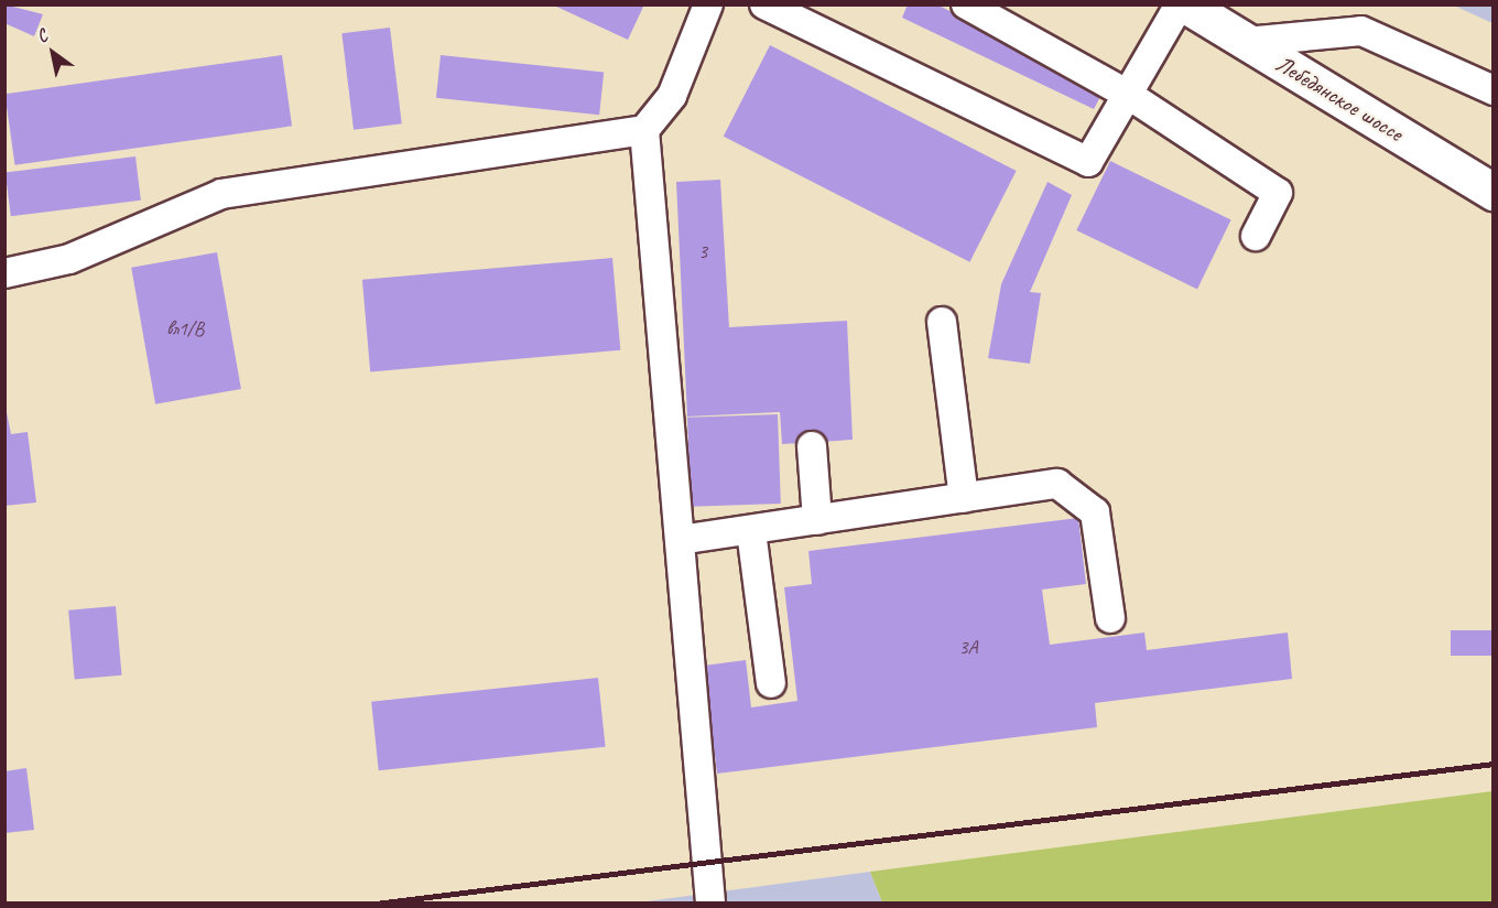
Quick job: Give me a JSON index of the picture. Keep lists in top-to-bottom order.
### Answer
{
  "streets": {
    "main road": ["Лебедянское шоссе"]
  },
  "house_numbers": ["3", "вл1/В", "3А"],
  "north": "top left"
}
